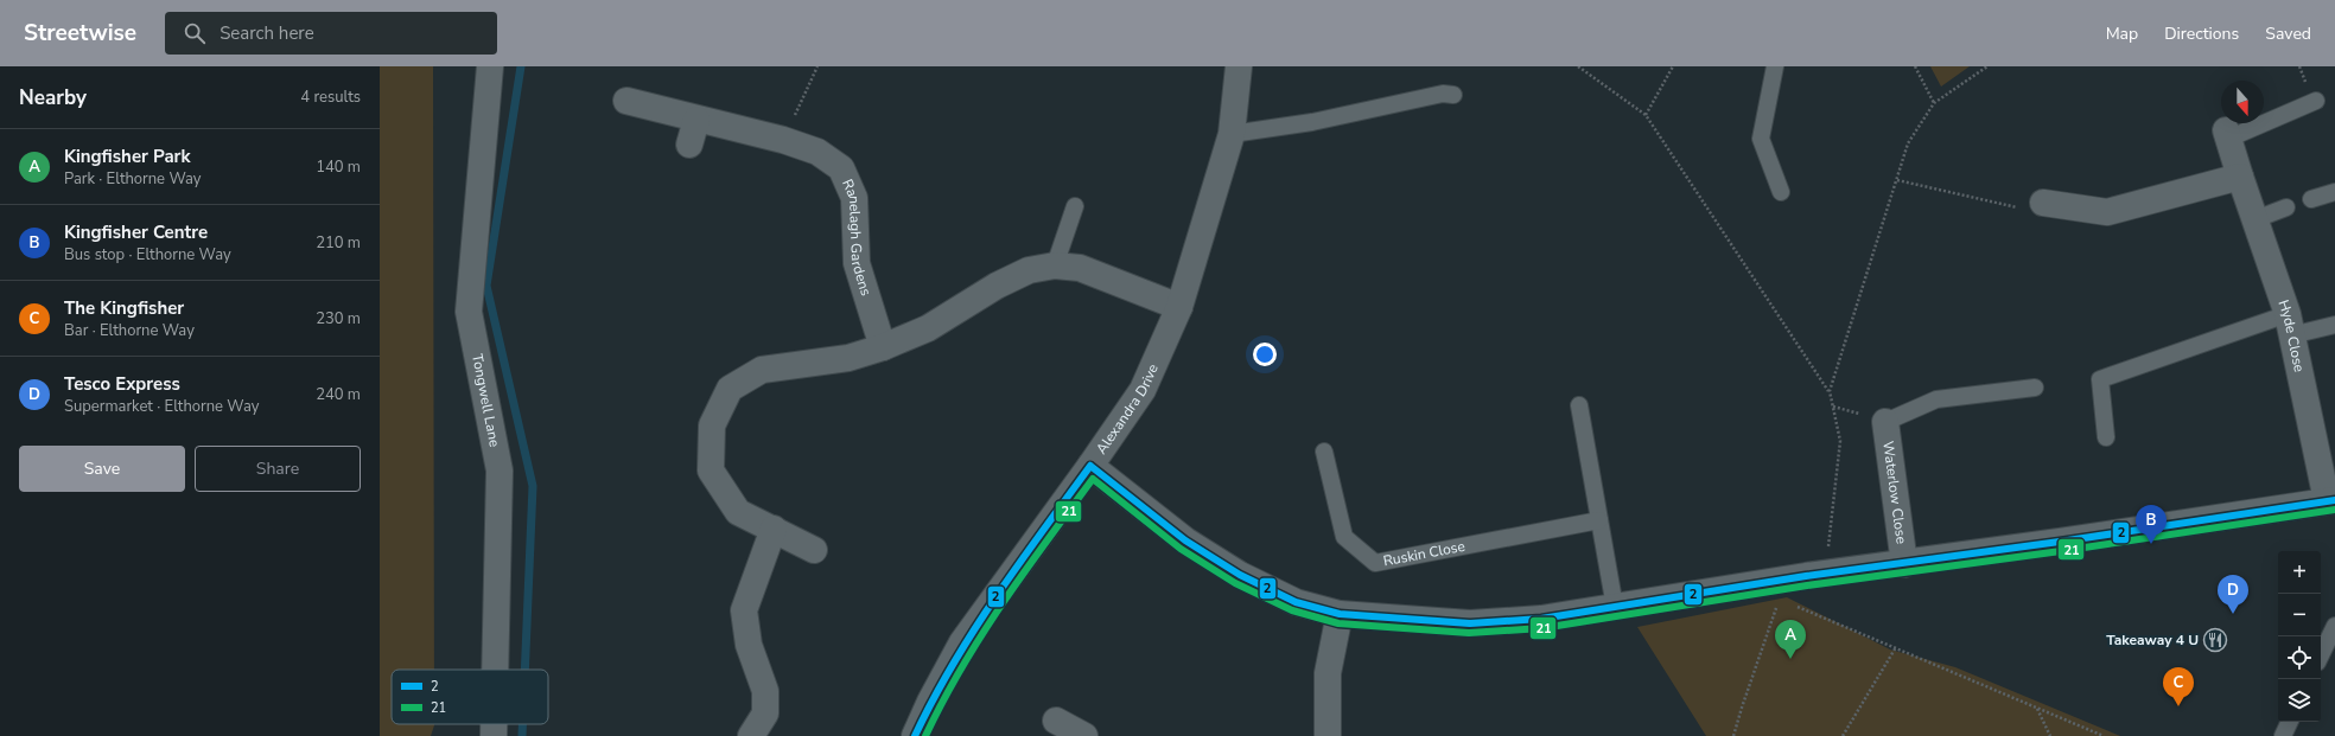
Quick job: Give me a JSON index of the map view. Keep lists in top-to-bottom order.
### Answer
{
  "streets": {
    "street": [
      "Ranelagh Gardens",
      "Hyde Close",
      "Tongwell Lane",
      "Alexandra Drive",
      "Waterlow Close"
    ],
    "lane": ["Ruskin Close"]
  },
  "places": {
    "restaurant": ["Takeaway 4 U"]
  },
  "lines": ["transit line 2", "transit line 21"],
  "legend": ["2", "21"],
  "north": "bottom",
  "page": {
    "header": "Streetwise",
    "search": "Search here",
    "nav": ["Map", "Directions", "Saved"],
    "heading": ["Nearby", "4 results"],
    "list": [
      {
        "mark": "A",
        "name": "Kingfisher Park",
        "note": "Park · Elthorne Way",
        "value": "140 m"
      },
      {
        "mark": "B",
        "name": "Kingfisher Centre",
        "note": "Bus stop · Elthorne Way",
        "value": "210 m"
      },
      {
        "mark": "C",
        "name": "The Kingfisher",
        "note": "Bar · Elthorne Way",
        "value": "230 m"
      },
      {
        "mark": "D",
        "name": "Tesco Express",
        "note": "Supermarket · Elthorne Way",
        "value": "240 m"
      }
    ],
    "buttons": ["Save", "Share"],
    "pins": [
      "B",
      "D",
      "A",
      "C"
    ],
    "map_buttons": ["+", "−"]
  }
}
